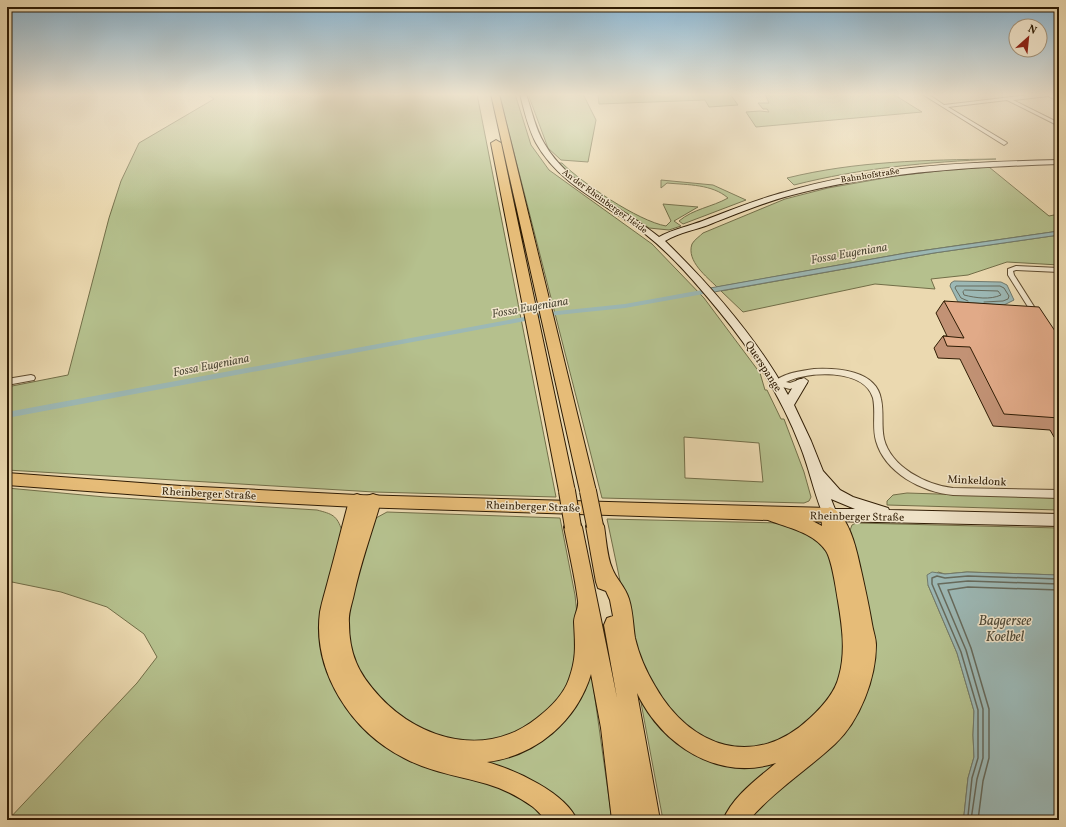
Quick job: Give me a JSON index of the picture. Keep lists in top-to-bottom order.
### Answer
{
  "streets": {
    "main road": ["Rheinberger Straße"],
    "street": [
      "Bahnhofstraße",
      "An der Rheinberger Heide",
      "Querspange",
      "Minkeldonk"
    ]
  },
  "crossings": [
    ["Bahnhofstraße", "An der Rheinberger Heide"],
    ["Bahnhofstraße", "Querspange"],
    ["An der Rheinberger Heide", "Querspange"],
    ["Querspange", "Minkeldonk"],
    ["Querspange", "Rheinberger Straße"]
  ],
  "water": ["Fossa Eugeniana", "Baggersee Koelbel"],
  "north": "top right"
}
